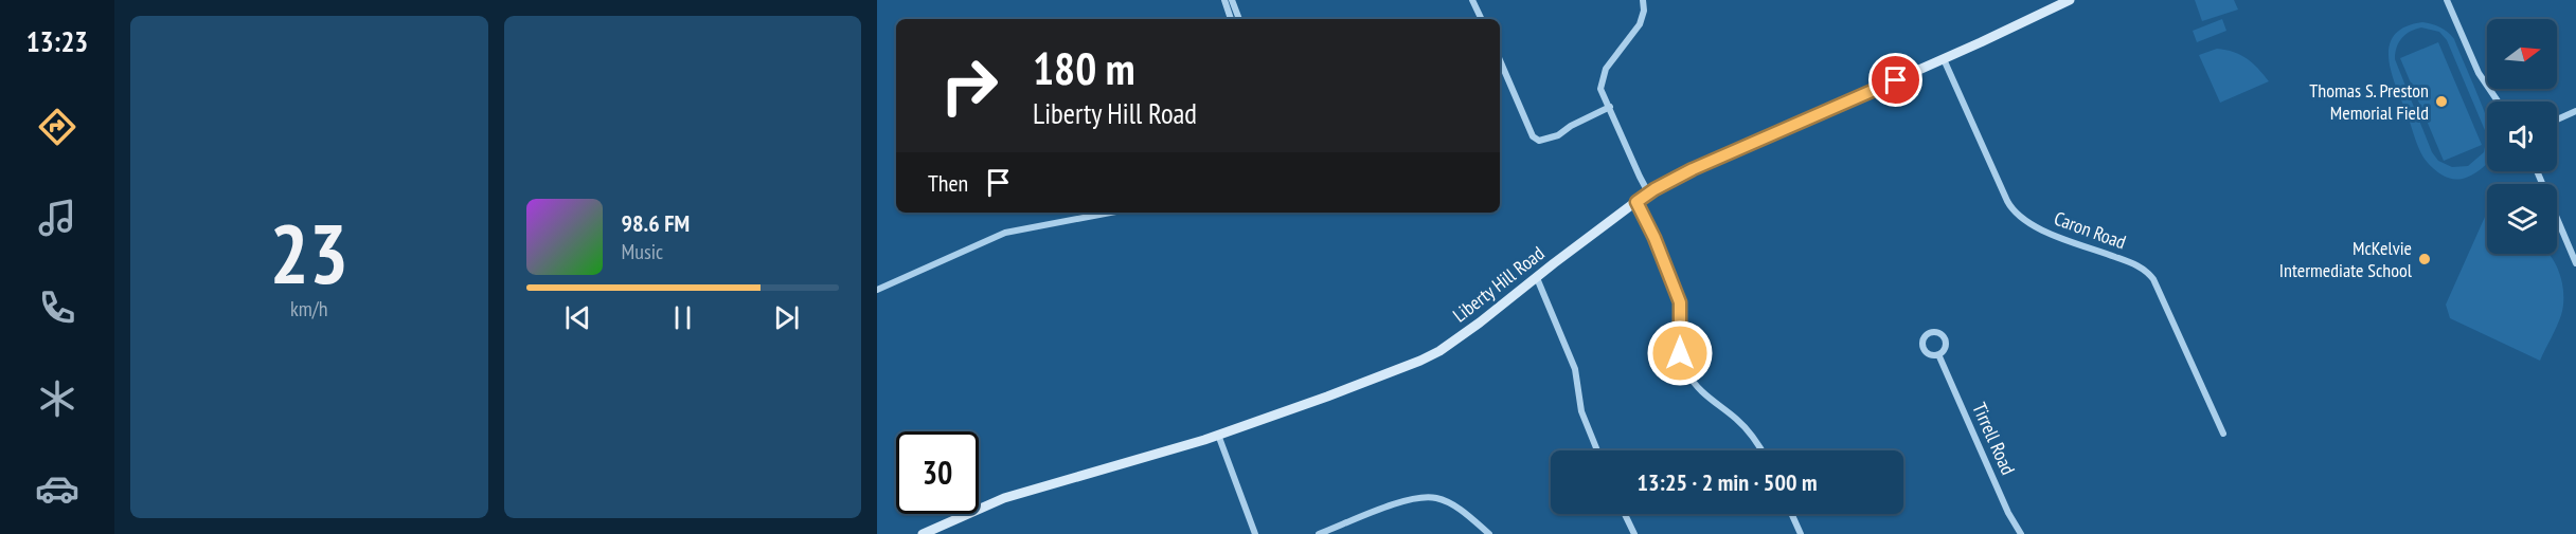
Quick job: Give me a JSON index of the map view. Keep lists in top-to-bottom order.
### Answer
{
  "streets": {
    "street": ["Caron Road", "Liberty Hill Road", "Tirrell Road"]
  },
  "crossings": [
    ["Caron Road", "Liberty Hill Road"]
  ],
  "places": ["Thomas S. Preston Memorial Field", "McKelvie Intermediate School"],
  "north": "right",
  "page": {
    "tabs": "13:23",
    "tile": ["23", "km/h"],
    "turn": ["180 m", "Liberty Hill Road"],
    "then": "Then",
    "song": ["98.6 FM", "Music"],
    "limit": "30",
    "trip": "13:25 · 2 min · 500 m"
  }
}
